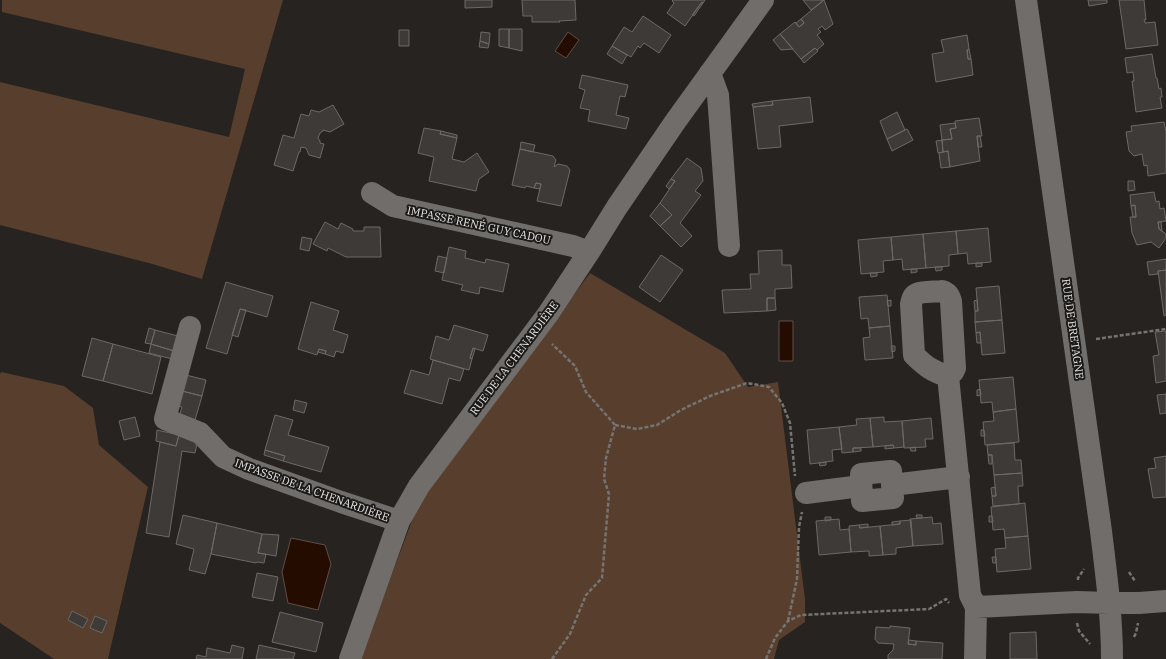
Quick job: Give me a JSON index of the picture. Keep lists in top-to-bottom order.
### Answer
{
  "streets": {
    "street": [
      "IMPASSE RENÉ GUY CADOU",
      "RUE DE BRETAGNE",
      "RUE DE LA CHENARDIÈRE",
      "IMPASSE DE LA CHENARDIÈRE"
    ]
  },
  "crossings": [
    ["IMPASSE RENÉ GUY CADOU", "RUE DE LA CHENARDIÈRE"],
    ["RUE DE LA CHENARDIÈRE", "IMPASSE DE LA CHENARDIÈRE"]
  ]
}
